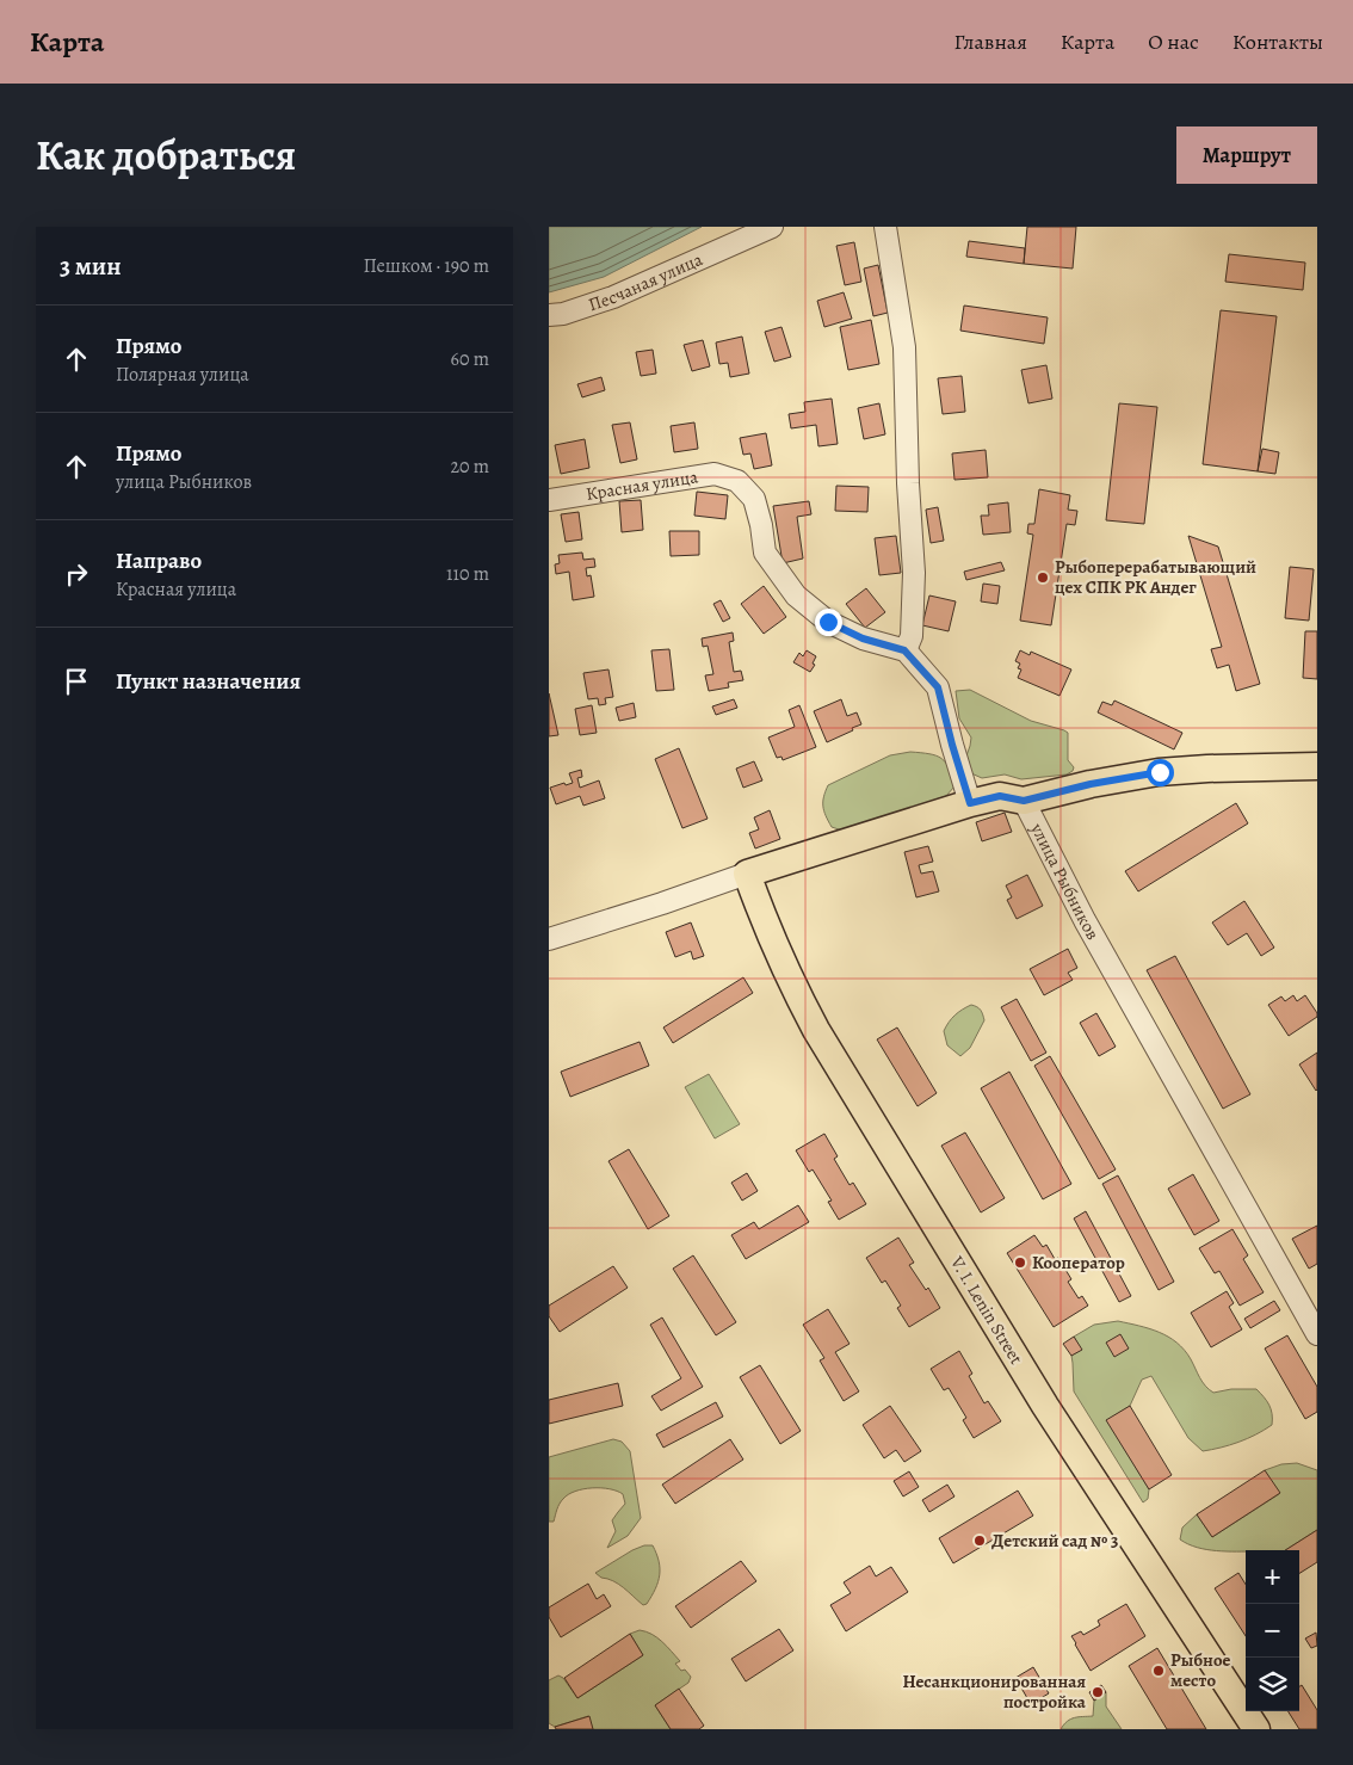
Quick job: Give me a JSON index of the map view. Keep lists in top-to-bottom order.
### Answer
{
  "streets": {
    "main road": ["V. I. Lenin Street"],
    "street": ["Песчаная улица", "Красная улица", "улица Рыбников"]
  },
  "places": [
    "Рыбоперерабатывающий цех СПК РК Андег",
    "Кооператор",
    "Детский сад № 3",
    "Рыбное место",
    "Несанкционированная постройка"
  ],
  "page": {
    "header": "Карта",
    "nav": [
      "Главная",
      "Карта",
      "О нас",
      "Контакты"
    ],
    "title": "Как добраться",
    "buttons": "Маршрут",
    "heading": ["3 мин", "Пешком · 190 m"],
    "list": [
      ["Прямо", "Полярная улица", "60 m"],
      ["Прямо", "улица Рыбников", "20 m"],
      ["Направо", "Красная улица", "110 m"],
      "Пункт назначения"
    ],
    "map_buttons": ["+", "−"]
  }
}
